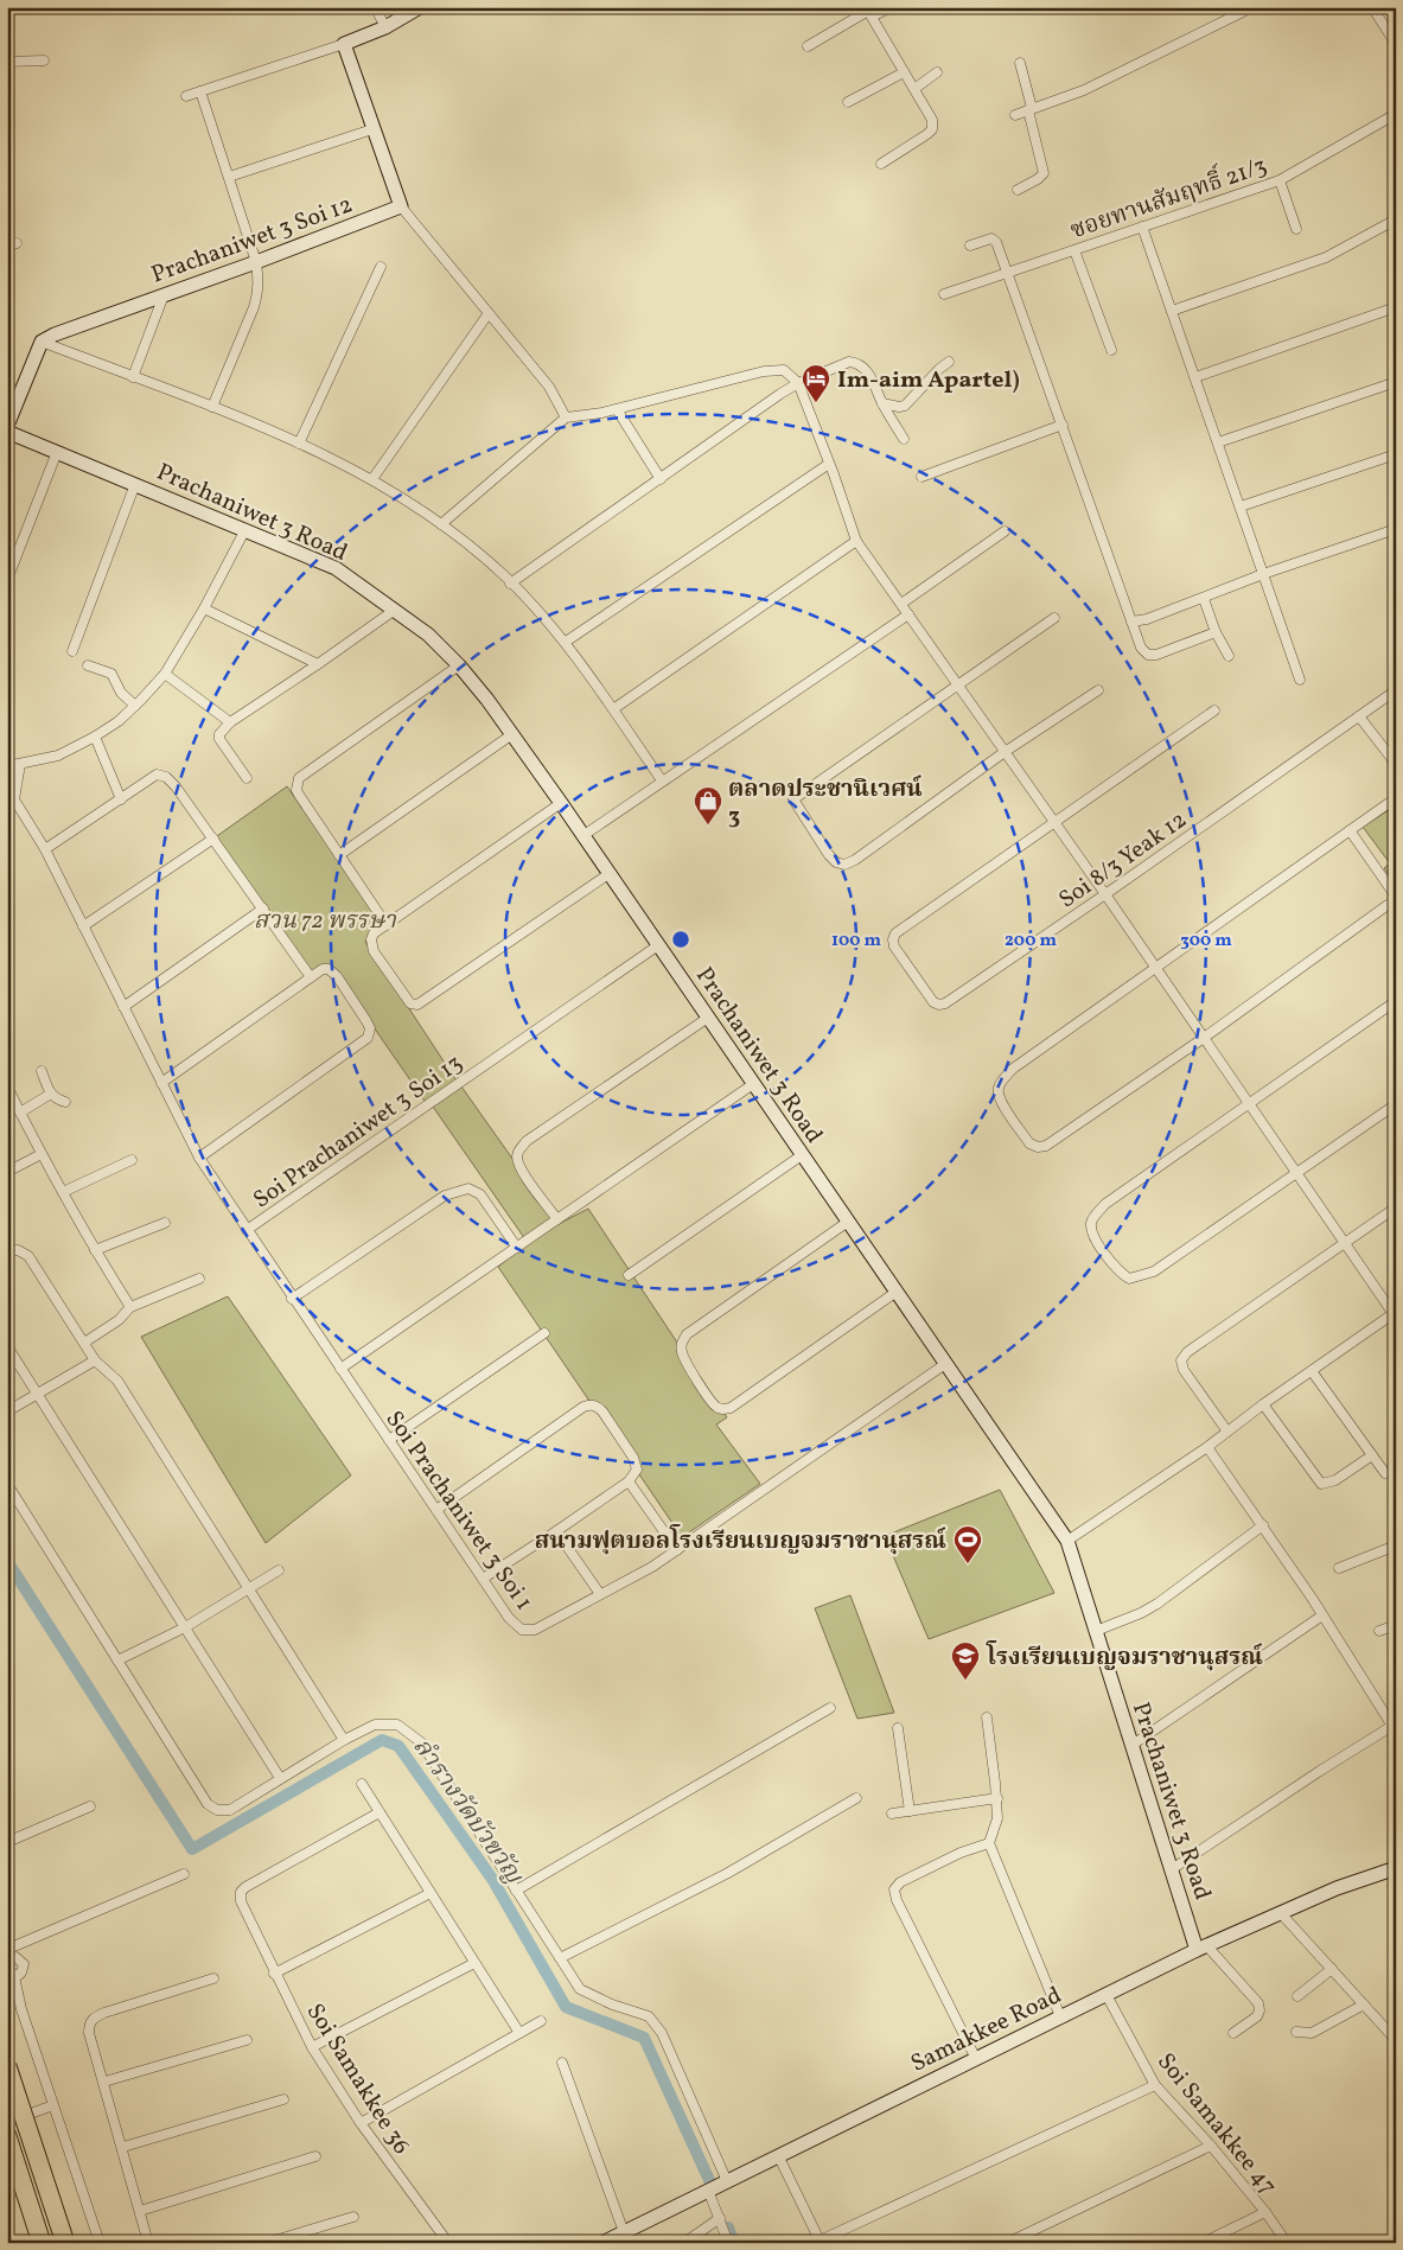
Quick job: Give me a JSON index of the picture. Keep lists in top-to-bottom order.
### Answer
{
  "streets": {
    "street": [
      "ซอยทานสัมฤทธิ์ 21/3",
      "Prachaniwet 3 Soi 12",
      "Prachaniwet 3 Road",
      "Soi 8/3 Yeak 12",
      "Soi Prachaniwet 3 Soi 13",
      "Soi Prachaniwet 3 Soi 1",
      "Samakkee Road",
      "Soi Samakkee 36",
      "Soi Samakkee 47"
    ]
  },
  "crossings": [
    ["Prachaniwet 3 Road", "Soi Prachaniwet 3 Soi 13"],
    ["Prachaniwet 3 Road", "Soi Prachaniwet 3 Soi 1"],
    ["Prachaniwet 3 Road", "Samakkee Road"],
    ["Soi Prachaniwet 3 Soi 13", "Soi Prachaniwet 3 Soi 1"],
    ["Samakkee Road", "Soi Samakkee 47"]
  ],
  "water": ["ลำรางวัดบัวขวัญ"],
  "parks": ["สวน 72 พรรษา"],
  "places": {
    "hotel": ["Im-aim Apartel)"],
    "shop": ["ตลาดประชานิเวศน์ 3"],
    "sports": ["สนามฟุตบอลโรงเรียนเบญจมราชานุสรณ์"],
    "school or university": ["โรงเรียนเบญจมราชานุสรณ์"]
  },
  "rings": ["100 m", "200 m", "300 m"]
}
